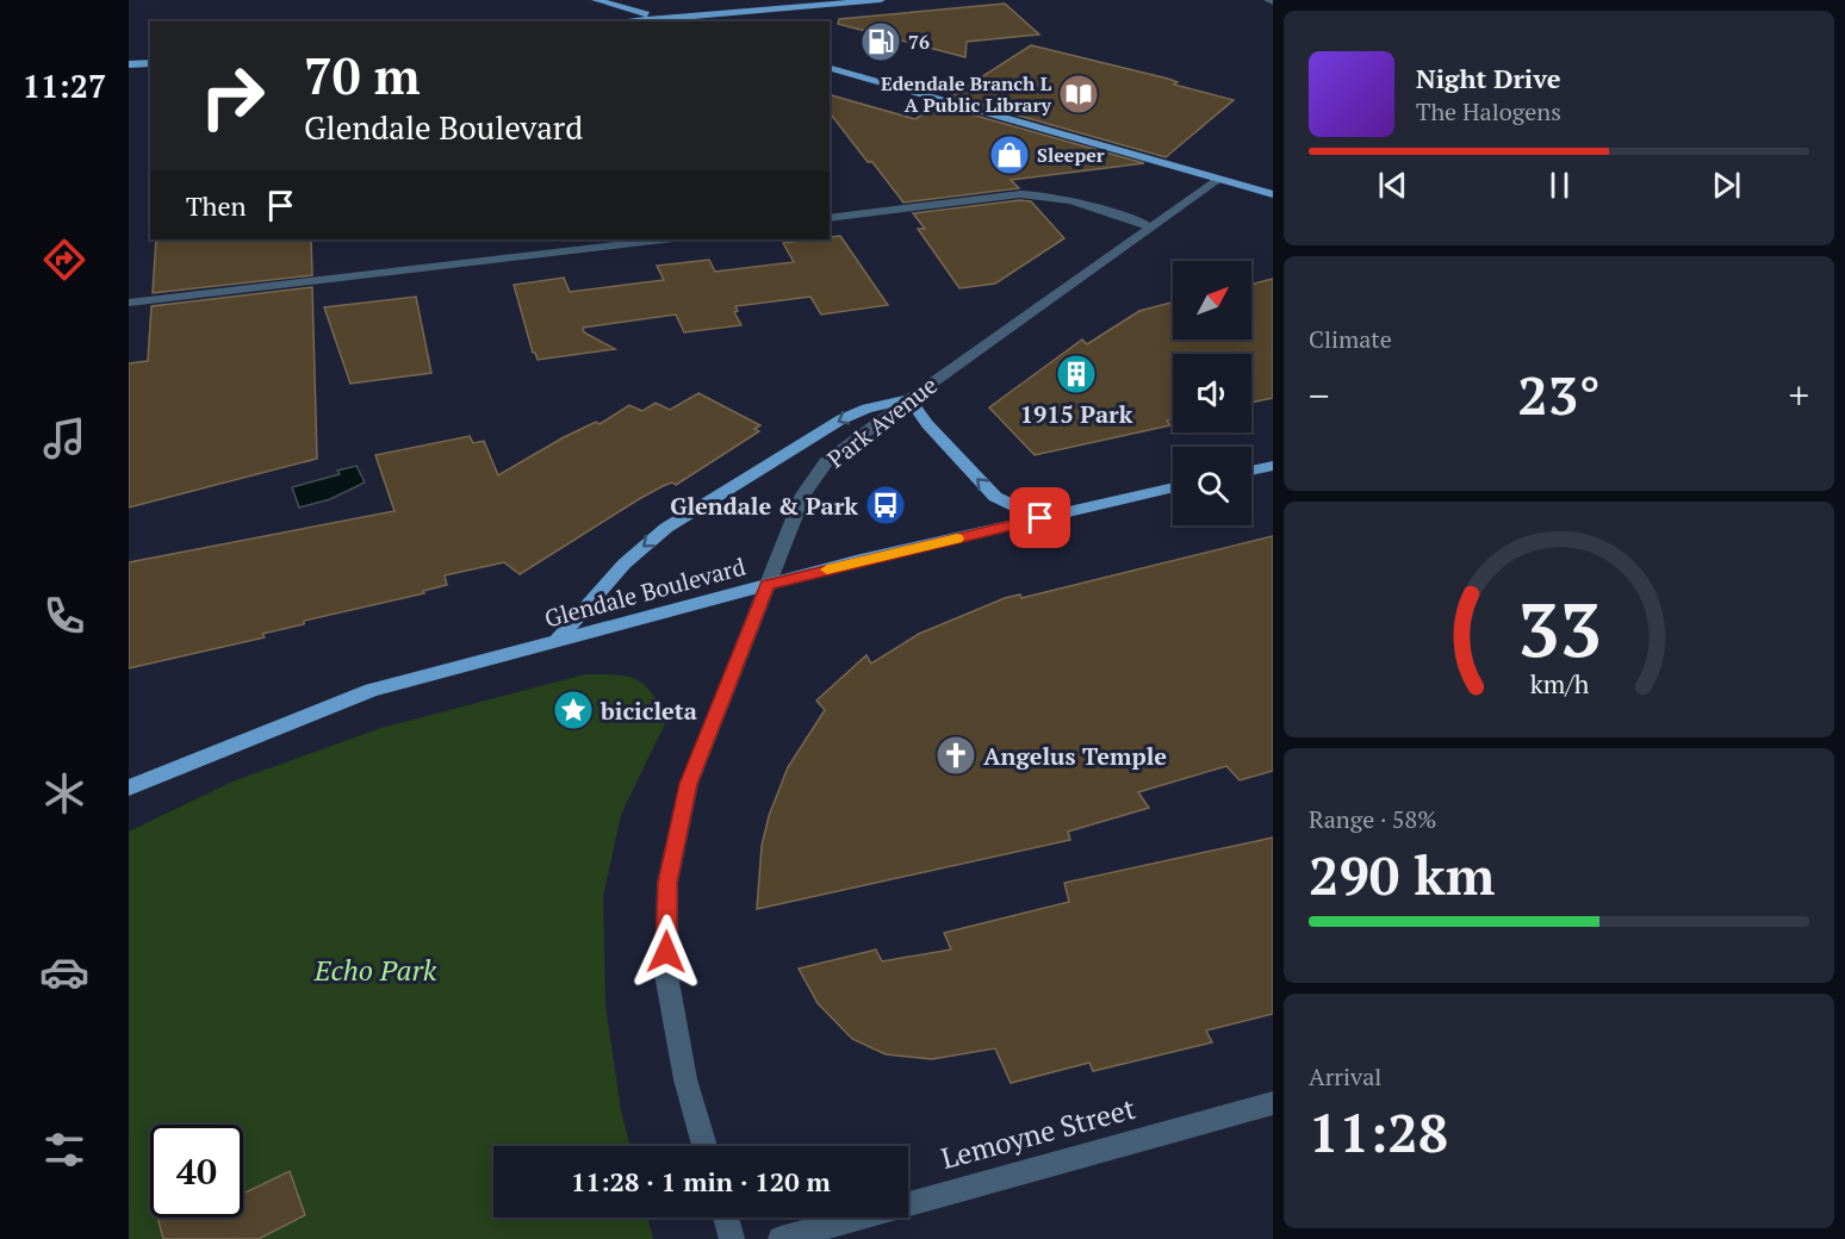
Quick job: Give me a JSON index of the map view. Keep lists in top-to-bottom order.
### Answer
{
  "streets": {
    "main road": ["Glendale Boulevard"],
    "street": ["Park Avenue", "Lemoyne Street"]
  },
  "crossings": [
    ["Park Avenue", "Glendale Boulevard"]
  ],
  "parks": ["Echo Park"],
  "places": {
    "fuel station": ["76"],
    "library": ["Edendale Branch L A Public Library"],
    "shop": ["Sleeper"],
    "building": ["1915 Park"],
    "bus stop": ["Glendale & Park"],
    "place": ["bicicleta"],
    "church": ["Angelus Temple"]
  },
  "north": "top right",
  "page": {
    "tabs": "11:27",
    "turn": ["70 m", "Glendale Boulevard"],
    "song": ["Night Drive", "The Halogens"],
    "then": "Then",
    "tile": [
      "Climate",
      ["Range · 58%", "290 km"],
      ["Arrival", "11:28"]
    ],
    "heat": ["−", "23°", "+"],
    "limit": "40",
    "trip": "11:28 · 1 min · 120 m",
    "gauge": ["33", "km/h"]
  }
}
